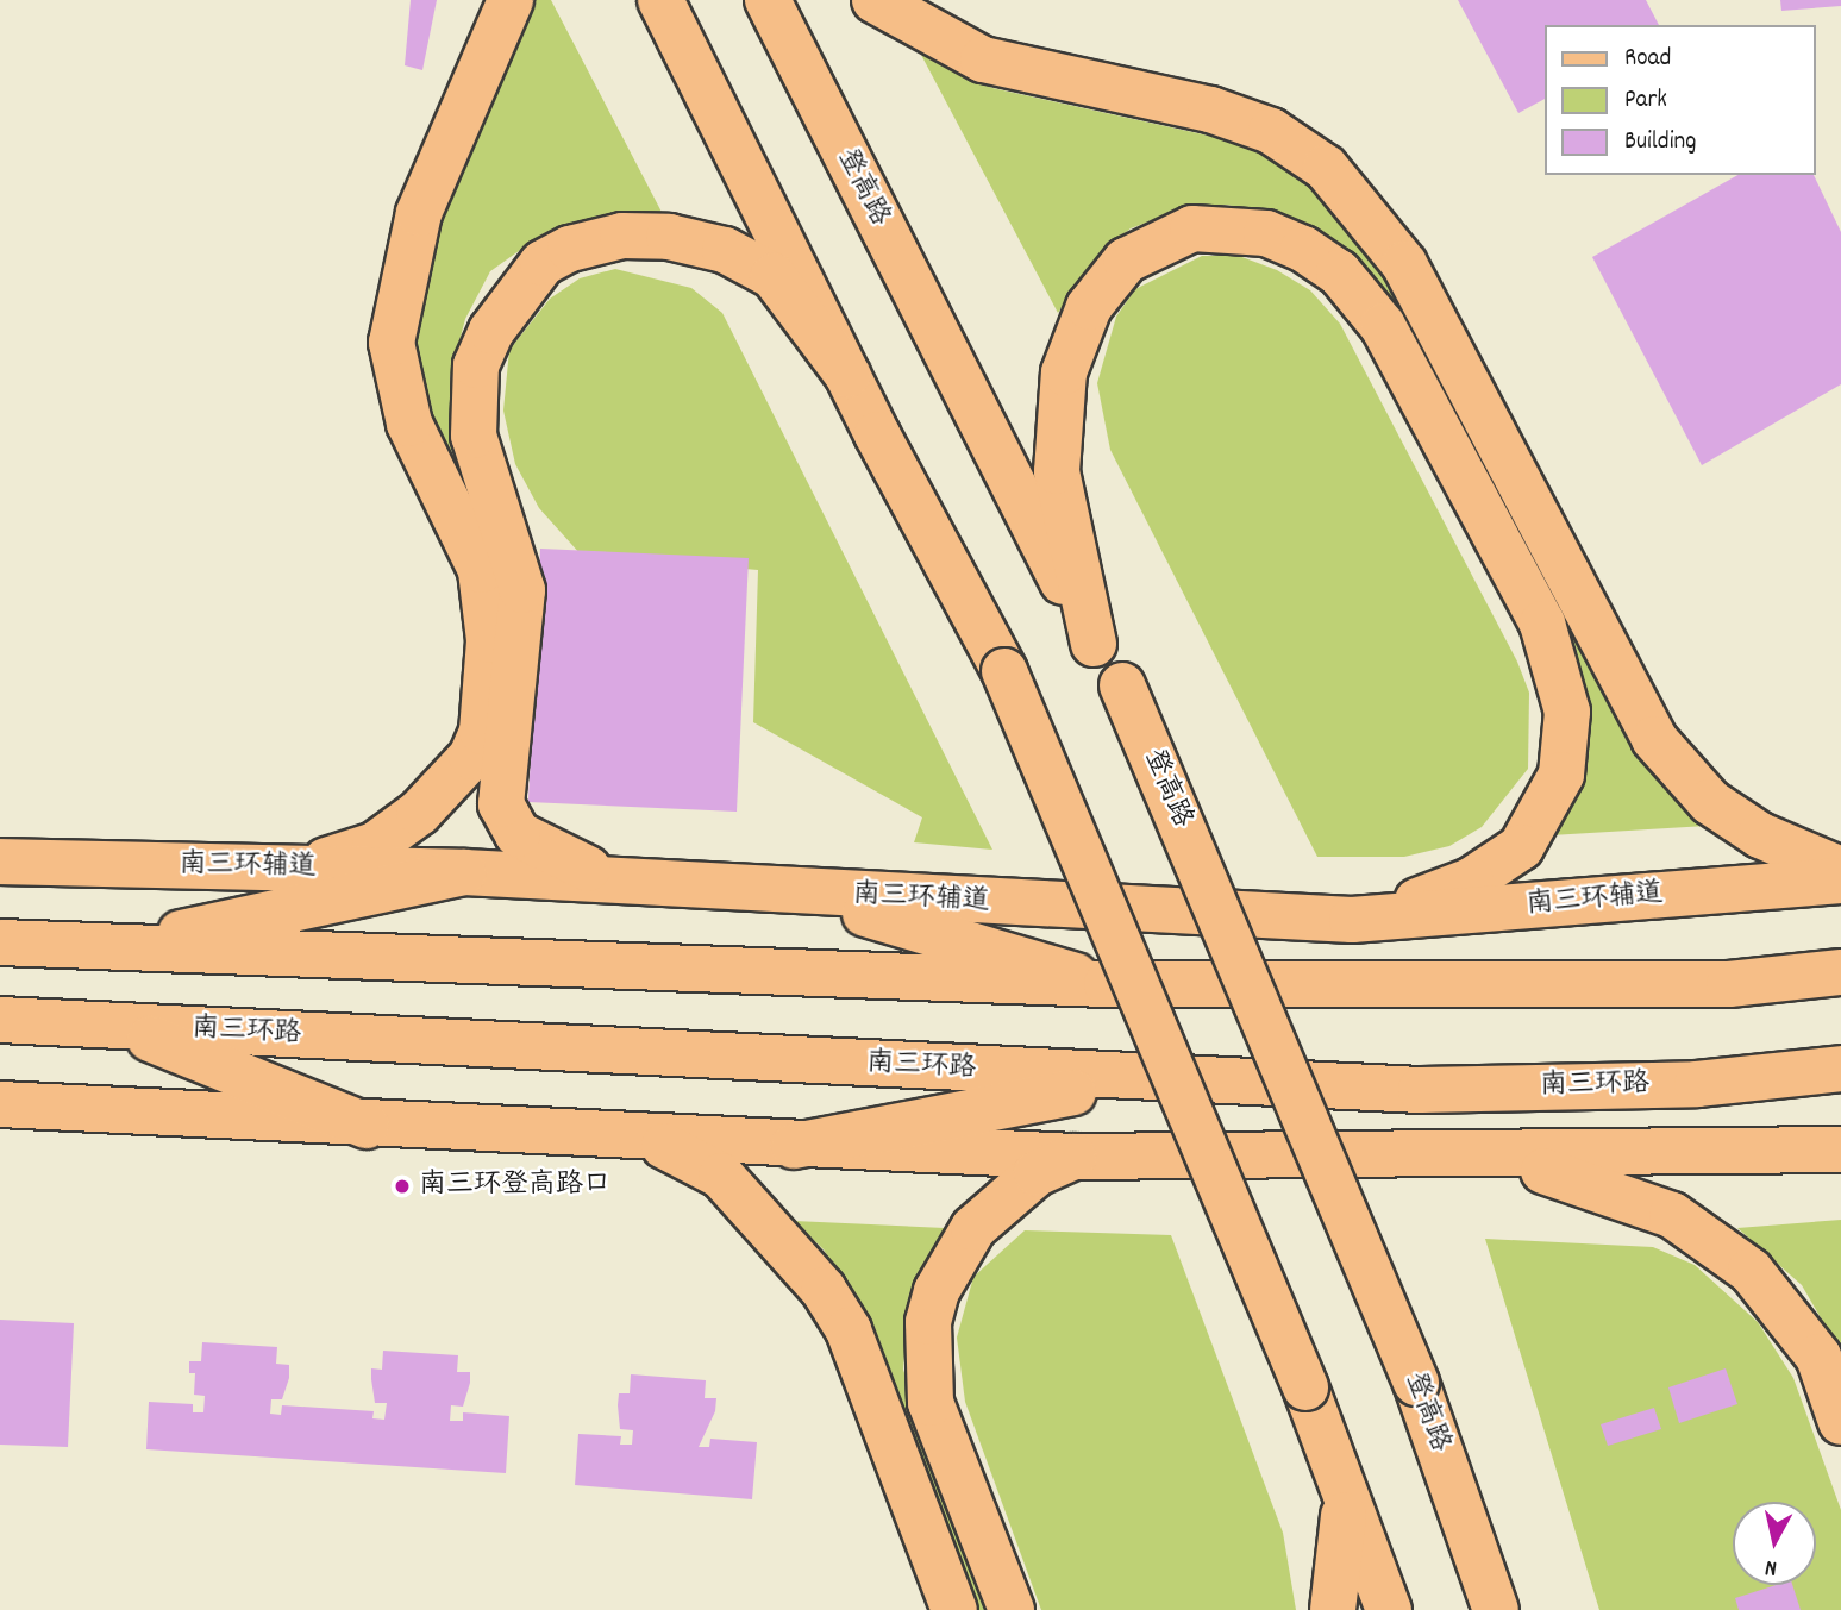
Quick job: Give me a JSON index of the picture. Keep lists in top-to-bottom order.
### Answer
{
  "streets": {
    "main road": ["登高路", "南三环辅道", "南三环路"]
  },
  "places": ["南三环登高路口"],
  "legend": ["Road", "Park", "Building"],
  "north": "bottom"
}
